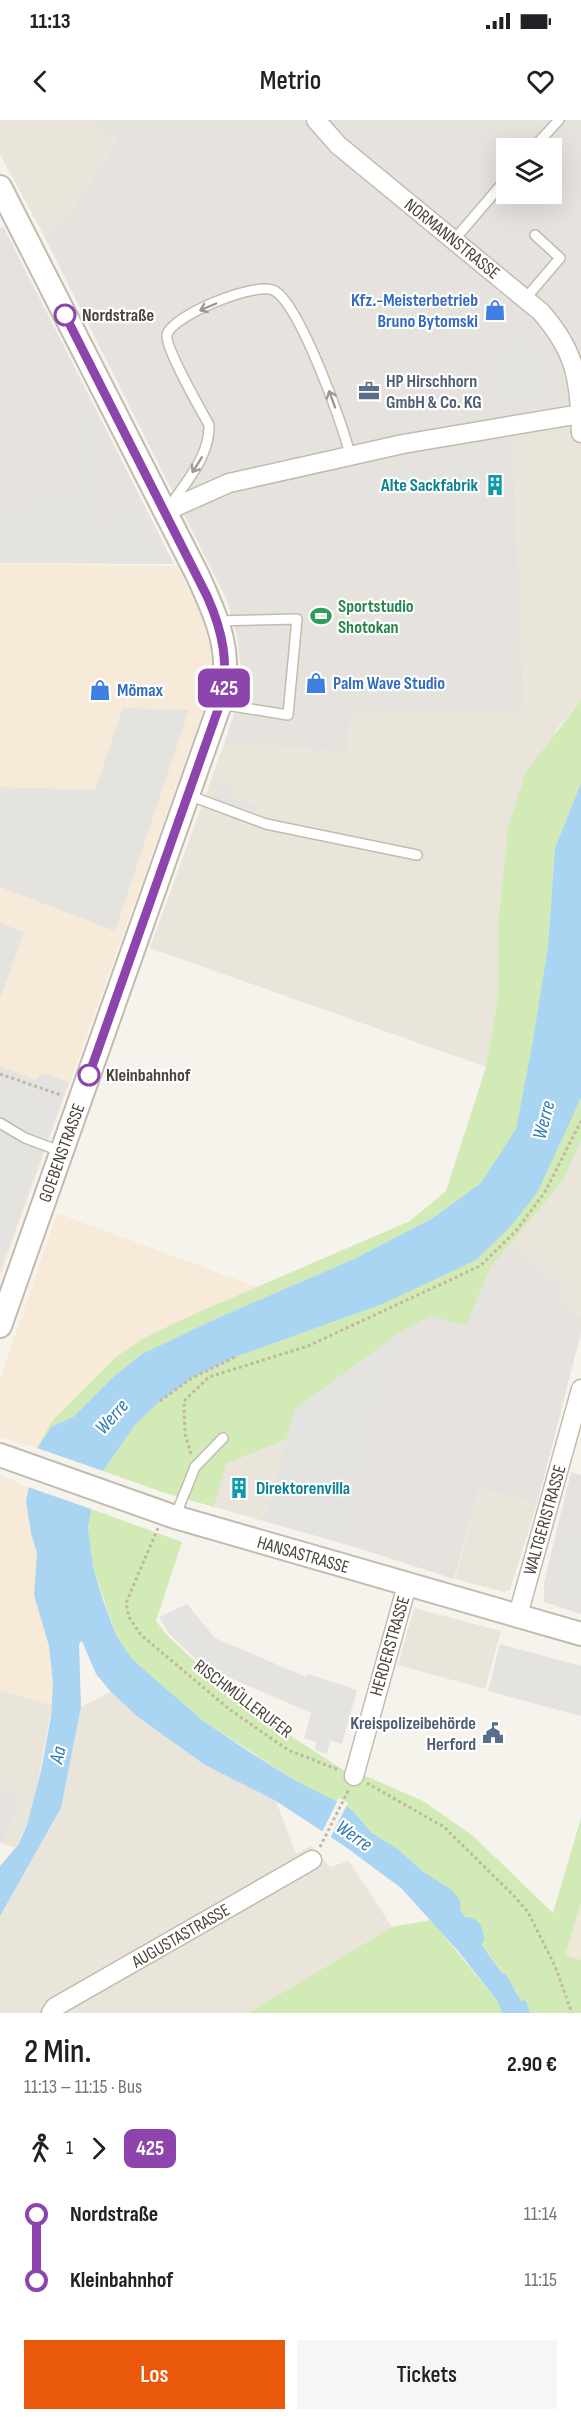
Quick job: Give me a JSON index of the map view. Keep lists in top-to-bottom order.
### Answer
{
  "streets": {
    "street": [
      "NORMANNSTRASSE",
      "GOEBENSTRASSE",
      "WALTGERISTRASSE",
      "HANSASTRASSE",
      "HERDERSTRASSE",
      "AUGUSTASTRASSE"
    ],
    "path": ["RISCHMÜLLERUFER"]
  },
  "crossings": [
    ["WALTGERISTRASSE", "HANSASTRASSE"],
    ["HANSASTRASSE", "HERDERSTRASSE"],
    ["HANSASTRASSE", "RISCHMÜLLERUFER"],
    ["HERDERSTRASSE", "RISCHMÜLLERUFER"]
  ],
  "water": ["Werre", "Aa"],
  "places": {
    "shop": ["Kfz.-Meisterbetrieb Bruno Bytomski", "Palm Wave Studio", "Mömax"],
    "other": ["Nordstraße", "Kleinbahnhof"],
    "office": ["HP Hirschhorn GmbH & Co. KG"],
    "building": ["Alte Sackfabrik", "Direktorenvilla"],
    "sports": ["Sportstudio Shotokan"],
    "public building": ["Kreispolizeibehörde Herford"]
  },
  "lines": ["bus line 425"],
  "page": {
    "status": "11:13",
    "header": "Metrio",
    "on_map": "425",
    "heading": ["2 Min.", "11:13 – 11:15 · Bus", "2.90 €"],
    "legs": ["1", "425"],
    "list": [
      {
        "name": "Nordstraße",
        "value": "11:14"
      },
      {
        "name": "Kleinbahnhof",
        "value": "11:15"
      }
    ],
    "buttons": ["Los", "Tickets"]
  }
}
